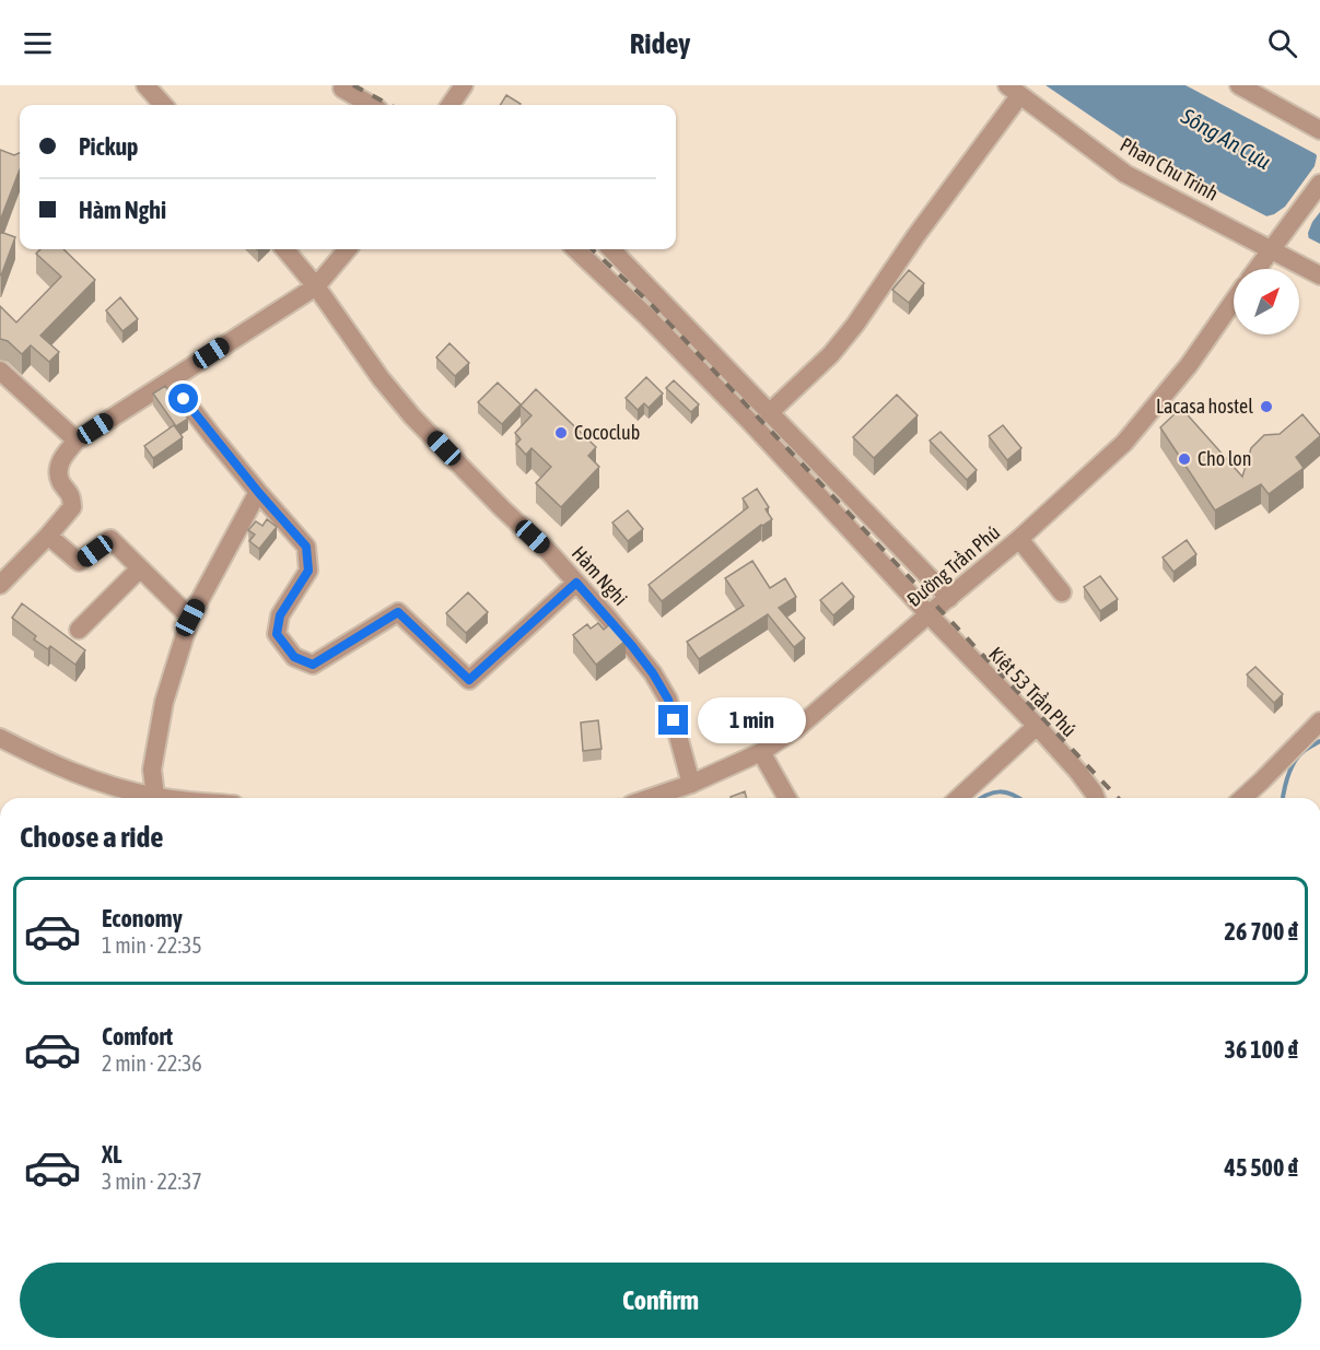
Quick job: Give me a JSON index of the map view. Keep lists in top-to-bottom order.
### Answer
{
  "streets": {
    "street": [
      "Phan Chu Trinh",
      "Đường Trần Phú",
      "Hàm Nghi",
      "Kiệt 53 Trần Phú"
    ]
  },
  "crossings": [
    ["Đường Trần Phú", "Hàm Nghi"],
    ["Đường Trần Phú", "Kiệt 53 Trần Phú"]
  ],
  "water": ["Sông An Cựu"],
  "places": ["Lacasa hostel", "Cococlub", "Cho lon"],
  "north": "top right",
  "page": {
    "header": "Ridey",
    "banner": ["Pickup", "Hàm Nghi"],
    "bubble": "1 min",
    "heading": "Choose a ride",
    "list": [
      {
        "name": "Economy",
        "note": "1 min · 22:35",
        "value": "26 700 ₫"
      },
      {
        "name": "Comfort",
        "note": "2 min · 22:36",
        "value": "36 100 ₫"
      },
      {
        "name": "XL",
        "note": "3 min · 22:37",
        "value": "45 500 ₫"
      }
    ],
    "buttons": "Confirm"
  }
}
